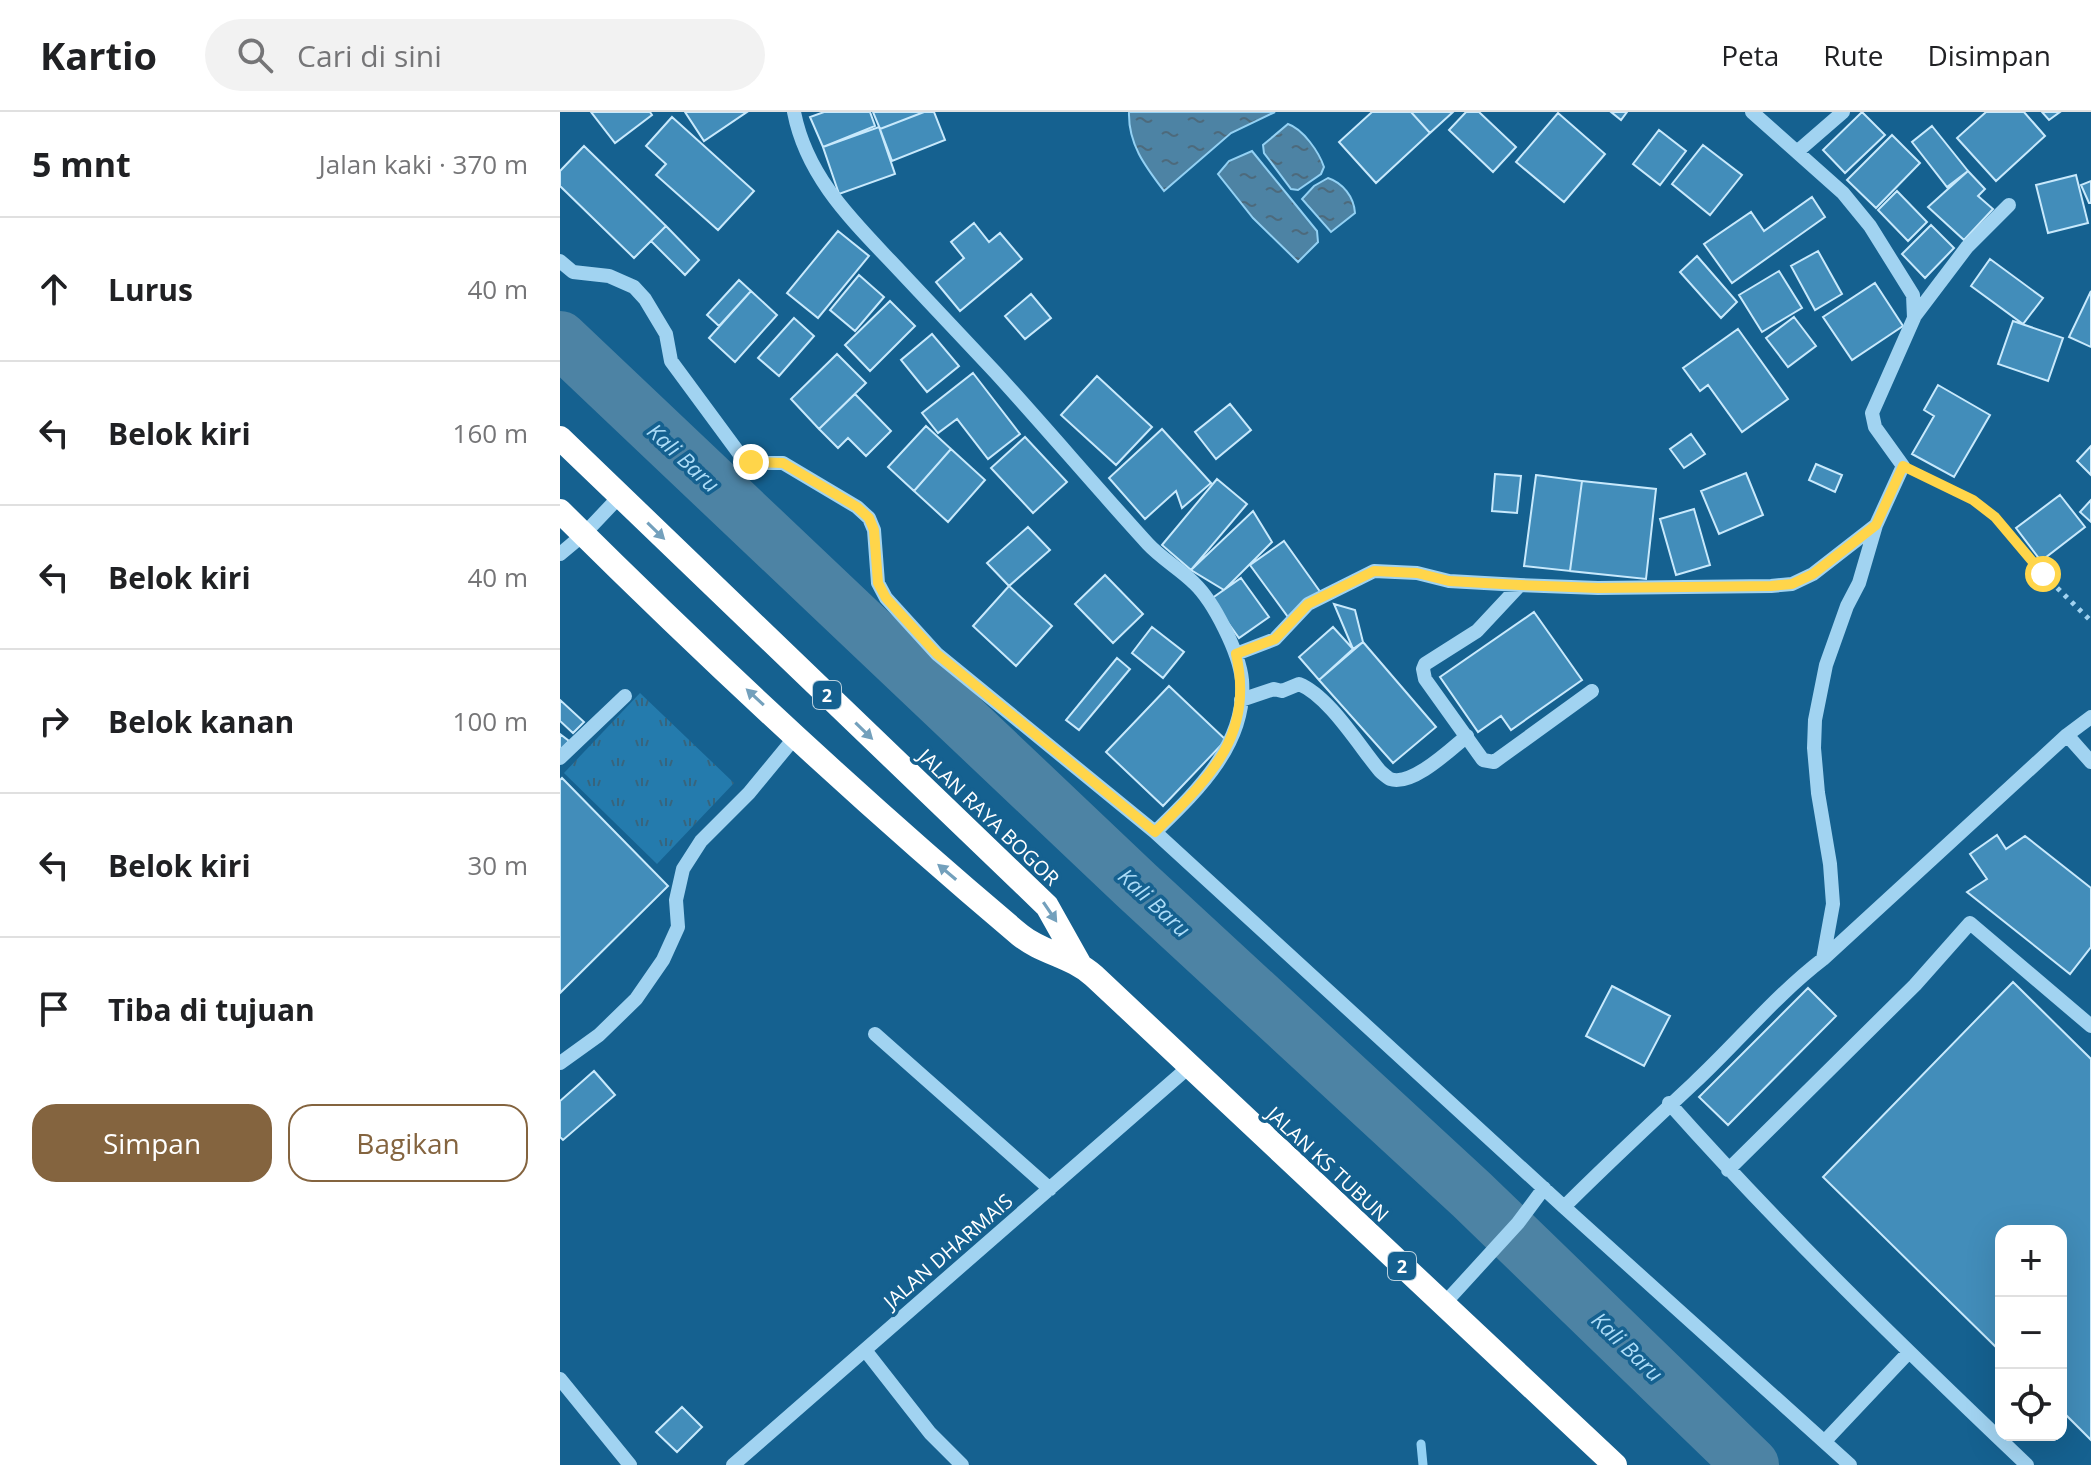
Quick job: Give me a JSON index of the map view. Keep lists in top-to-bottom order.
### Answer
{
  "streets": {
    "highway": ["2", "JALAN RAYA BOGOR", "JALAN KS TUBUN"],
    "street": ["JALAN DHARMAIS"]
  },
  "crossings": [
    ["2", "JALAN RAYA BOGOR"],
    ["2", "JALAN KS TUBUN"],
    ["JALAN RAYA BOGOR", "JALAN KS TUBUN"],
    ["JALAN KS TUBUN", "JALAN DHARMAIS"]
  ],
  "water": ["Kali Baru"],
  "page": {
    "header": "Kartio",
    "search": "Cari di sini",
    "nav": ["Peta", "Rute", "Disimpan"],
    "heading": ["5 mnt", "Jalan kaki · 370 m"],
    "list": [
      ["Lurus", "40 m"],
      ["Belok kiri", "160 m"],
      ["Belok kiri", "40 m"],
      ["Belok kanan", "100 m"],
      ["Belok kiri", "30 m"],
      "Tiba di tujuan"
    ],
    "buttons": ["Simpan", "Bagikan"],
    "map_buttons": ["+", "−"]
  }
}
